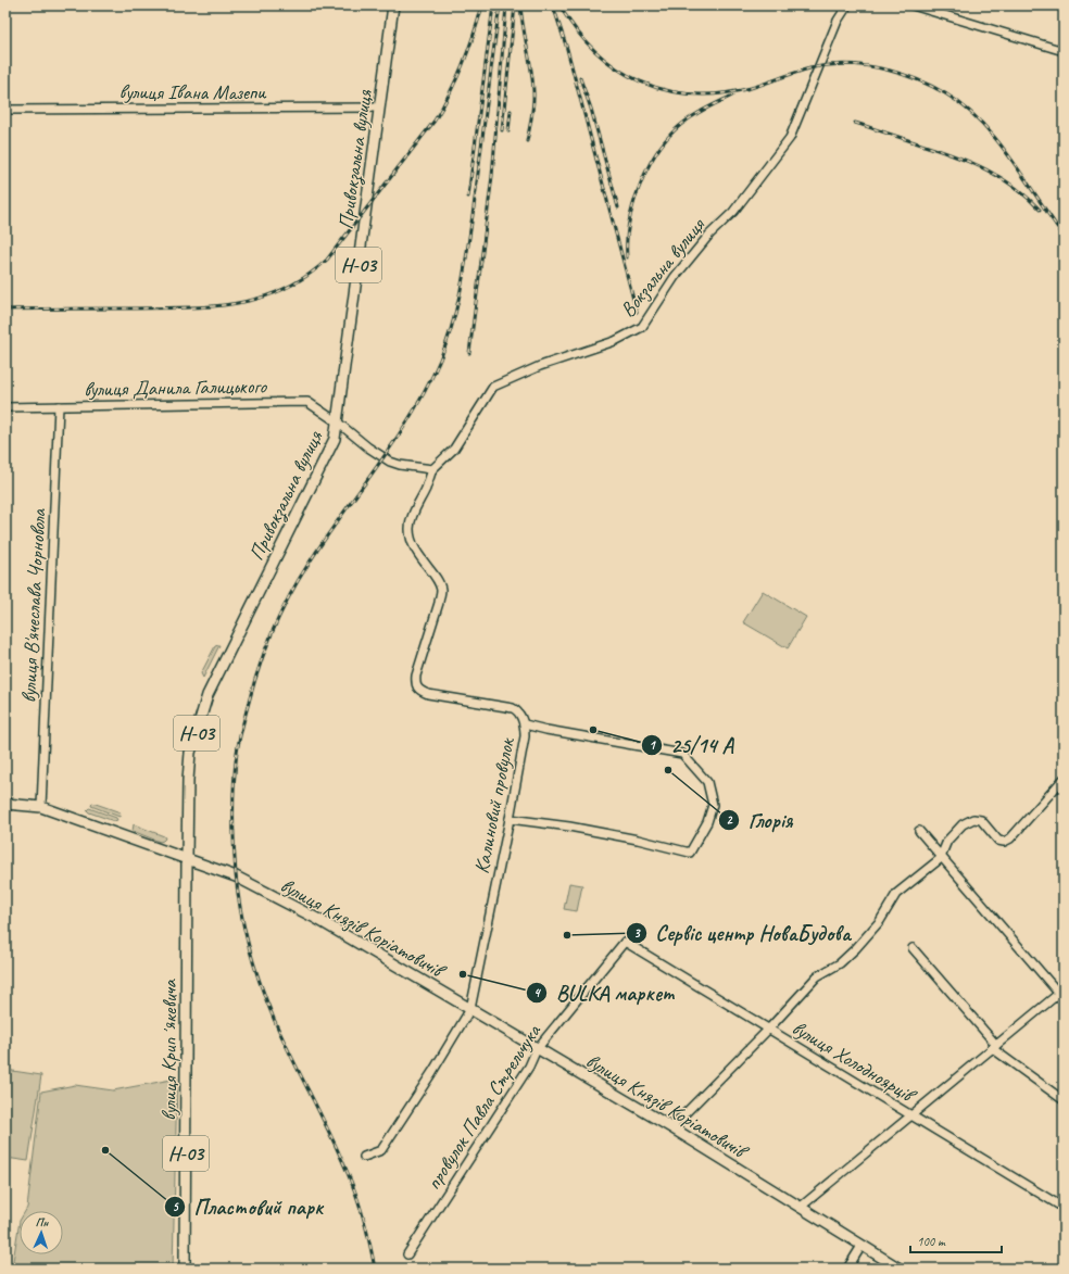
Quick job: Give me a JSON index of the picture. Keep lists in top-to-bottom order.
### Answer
{
  "streets": {
    "main road": [
      "Привокзальна вулиця",
      "Н-03",
      "вулиця Князів Коріатовичів",
      "вулиця Крипʼякевича"
    ],
    "street": [
      "вулиця Івана Мазепи",
      "Вокзальна вулиця",
      "вулиця Данила Галицького",
      "вулиця В'ячеслава Чорновола",
      "Калиновий провулок",
      "вулиця Холодноярців",
      "провулок Павла Стрельчука"
    ]
  },
  "crossings": [
    ["вулиця Івана Мазепи", "Привокзальна вулиця"],
    ["Привокзальна вулиця", "вулиця Данила Галицького"],
    ["Привокзальна вулиця", "вулиця Князів Коріатовичів"],
    ["Привокзальна вулиця", "вулиця Крипʼякевича"],
    ["Вокзальна вулиця", "Калиновий провулок"],
    ["вулиця Данила Галицького", "вулиця В'ячеслава Чорновола"],
    ["вулиця В'ячеслава Чорновола", "вулиця Князів Коріатовичів"],
    ["Калиновий провулок", "вулиця Князів Коріатовичів"],
    ["вулиця Князів Коріатовичів", "вулиця Крипʼякевича"],
    ["вулиця Князів Коріатовичів", "провулок Павла Стрельчука"],
    ["вулиця Холодноярців", "провулок Павла Стрельчука"]
  ],
  "places": [
    "25/14 А",
    "Глорія",
    "Сервіс центр НоваБудова",
    "BULKA маркет",
    "Пластовий парк"
  ],
  "scale_bar": "100 m",
  "north": "top"
}
